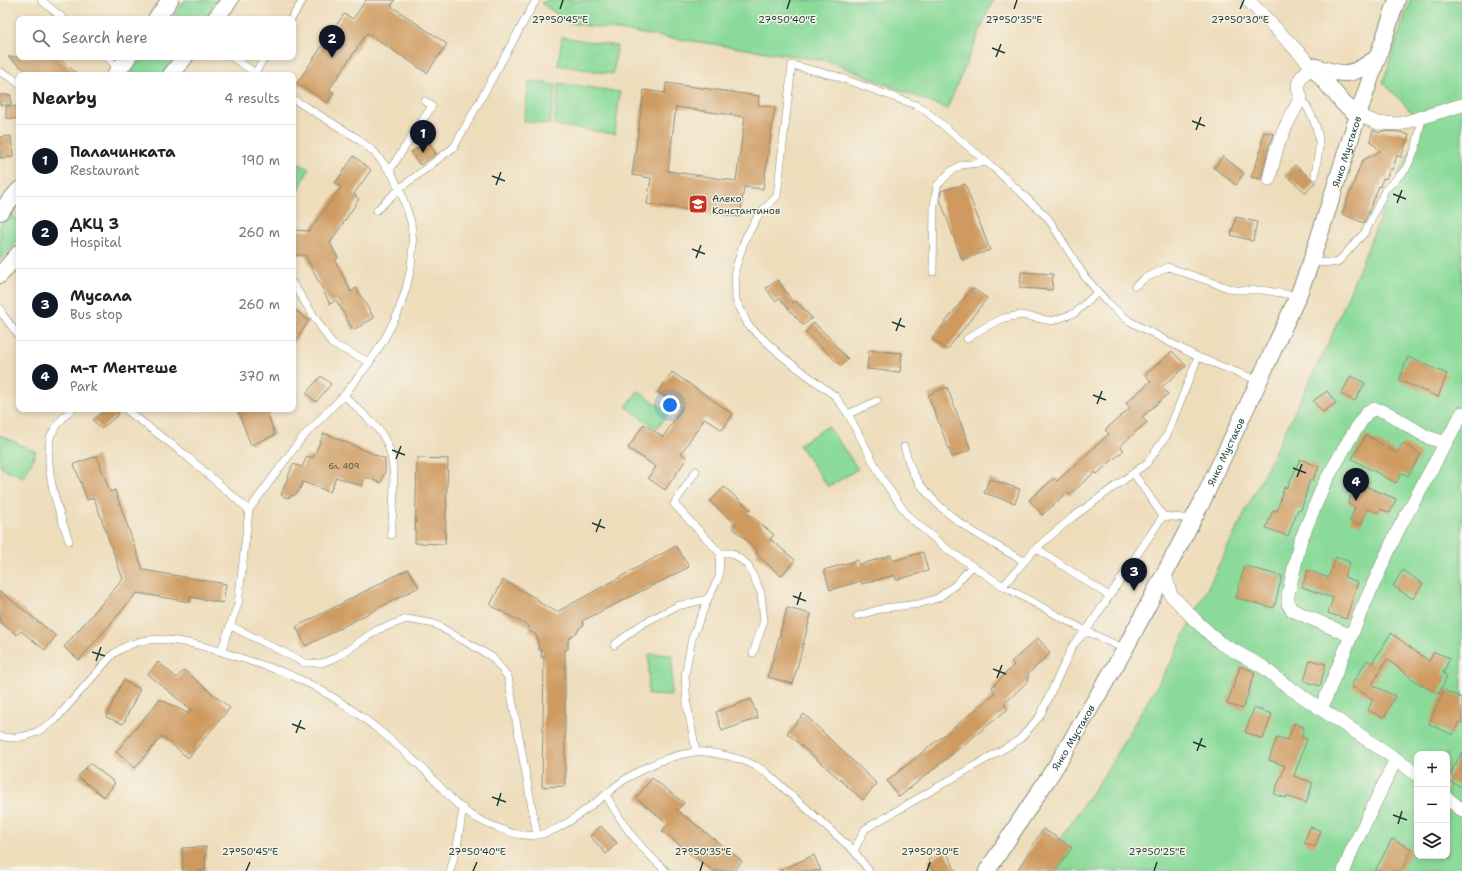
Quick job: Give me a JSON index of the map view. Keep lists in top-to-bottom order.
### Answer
{
  "streets": {
    "street": ["Янко Мустаков"]
  },
  "places": {
    "school or university": ["Алеко Константинов"]
  },
  "house_numbers": ["бл. 409"],
  "page": {
    "search": "Search here",
    "pins": [
      "2",
      "1",
      "4",
      "3"
    ],
    "heading": ["Nearby", "4 results"],
    "list": [
      {
        "mark": "1",
        "name": "Палачинката",
        "note": "Restaurant",
        "value": "190 m"
      },
      {
        "mark": "2",
        "name": "ДКЦ 3",
        "note": "Hospital",
        "value": "260 m"
      },
      {
        "mark": "3",
        "name": "Мусала",
        "note": "Bus stop",
        "value": "260 m"
      },
      {
        "mark": "4",
        "name": "м-т Ментeше",
        "note": "Park",
        "value": "370 m"
      }
    ],
    "map_buttons": ["+", "−"]
  },
  "coordinates": [
    "27°50'35\"E",
    "27°50'45\"E",
    "27°50'40\"E",
    "27°50'30\"E",
    "27°50'25\"E"
  ]
}
